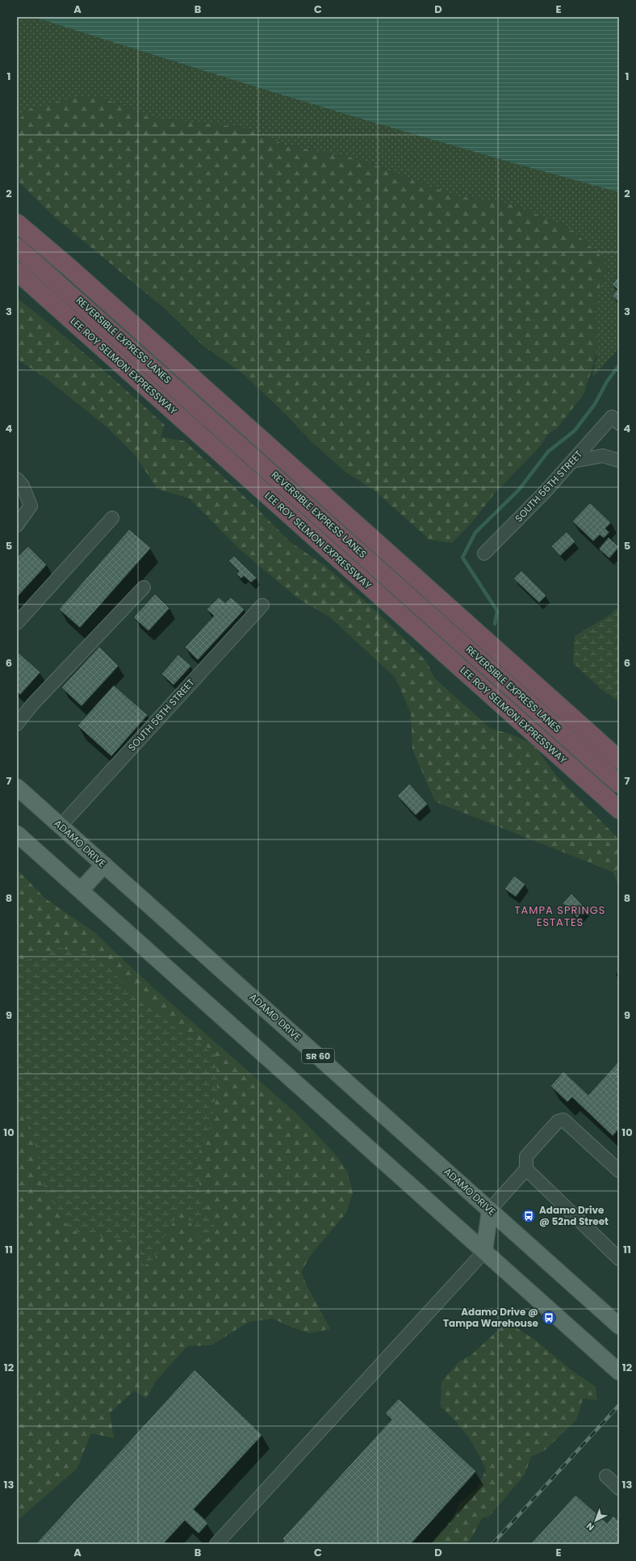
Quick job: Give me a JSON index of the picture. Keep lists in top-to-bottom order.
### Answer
{
  "streets": {
    "highway": ["REVERSIBLE EXPRESS LANES", "LEE ROY SELMON EXPRESSWAY"],
    "main road": ["ADAMO DRIVE", "SR 60"],
    "street": ["SOUTH 56TH STREET"]
  },
  "crossings": [
    ["SOUTH 56TH STREET", "ADAMO DRIVE"]
  ],
  "districts": ["TAMPA SPRINGS ESTATES"],
  "places": {
    "bus stop": ["Adamo Drive @ 52nd Street", "Adamo Drive @ Tampa Warehouse"]
  },
  "north": "bottom left",
  "grid": {
    "columns": [
      "A",
      "B",
      "C",
      "D",
      "E"
    ],
    "rows": [
      "1",
      "2",
      "3",
      "4",
      "5",
      "6",
      "7",
      "8",
      "9",
      "10",
      "11",
      "12",
      "13"
    ]
  }
}
